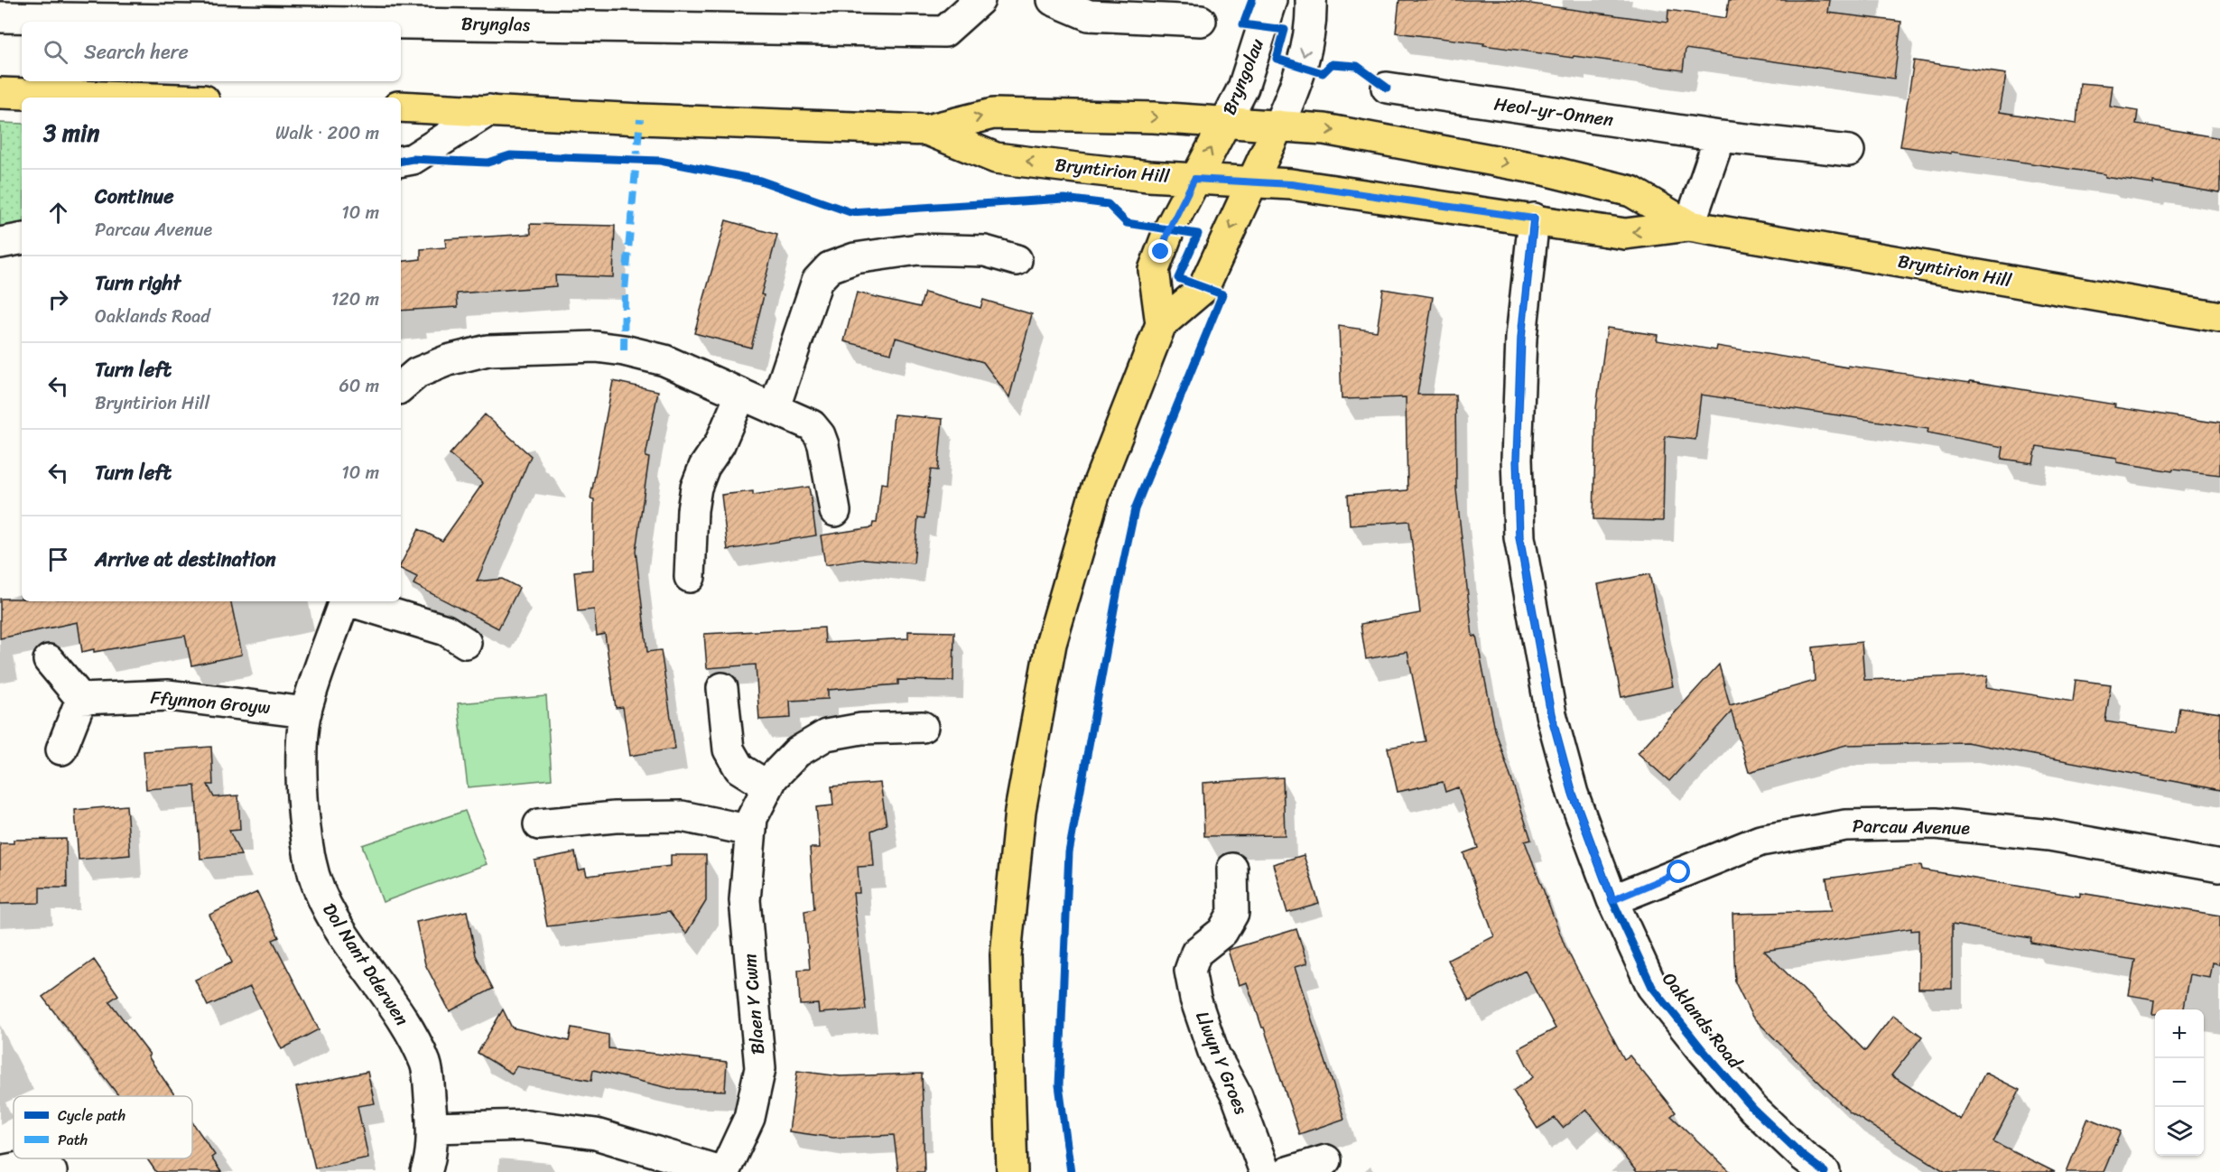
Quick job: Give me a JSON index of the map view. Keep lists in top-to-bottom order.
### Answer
{
  "streets": {
    "main road": ["Bryntirion Hill"],
    "street": [
      "Brynglas",
      "Bryngolau",
      "Heol-yr-Onnen",
      "Ffynnon Groyw",
      "Parcau Avenue",
      "Dol Nant Dderwen",
      "Blaen Y Cwm",
      "Oaklands Road",
      "Llwyn Y Groes"
    ]
  },
  "crossings": [
    ["Bryngolau", "Bryntirion Hill"],
    ["Bryntirion Hill", "Oaklands Road"],
    ["Ffynnon Groyw", "Dol Nant Dderwen"],
    ["Parcau Avenue", "Oaklands Road"],
    ["Dol Nant Dderwen", "Blaen Y Cwm"]
  ],
  "legend": ["Cycle path", "Path"],
  "page": {
    "search": "Search here",
    "heading": ["3 min", "Walk · 200 m"],
    "list": [
      ["Continue", "Parcau Avenue", "10 m"],
      ["Turn right", "Oaklands Road", "120 m"],
      ["Turn left", "Bryntirion Hill", "60 m"],
      ["Turn left", "10 m"],
      "Arrive at destination"
    ],
    "map_buttons": ["+", "−"]
  }
}
